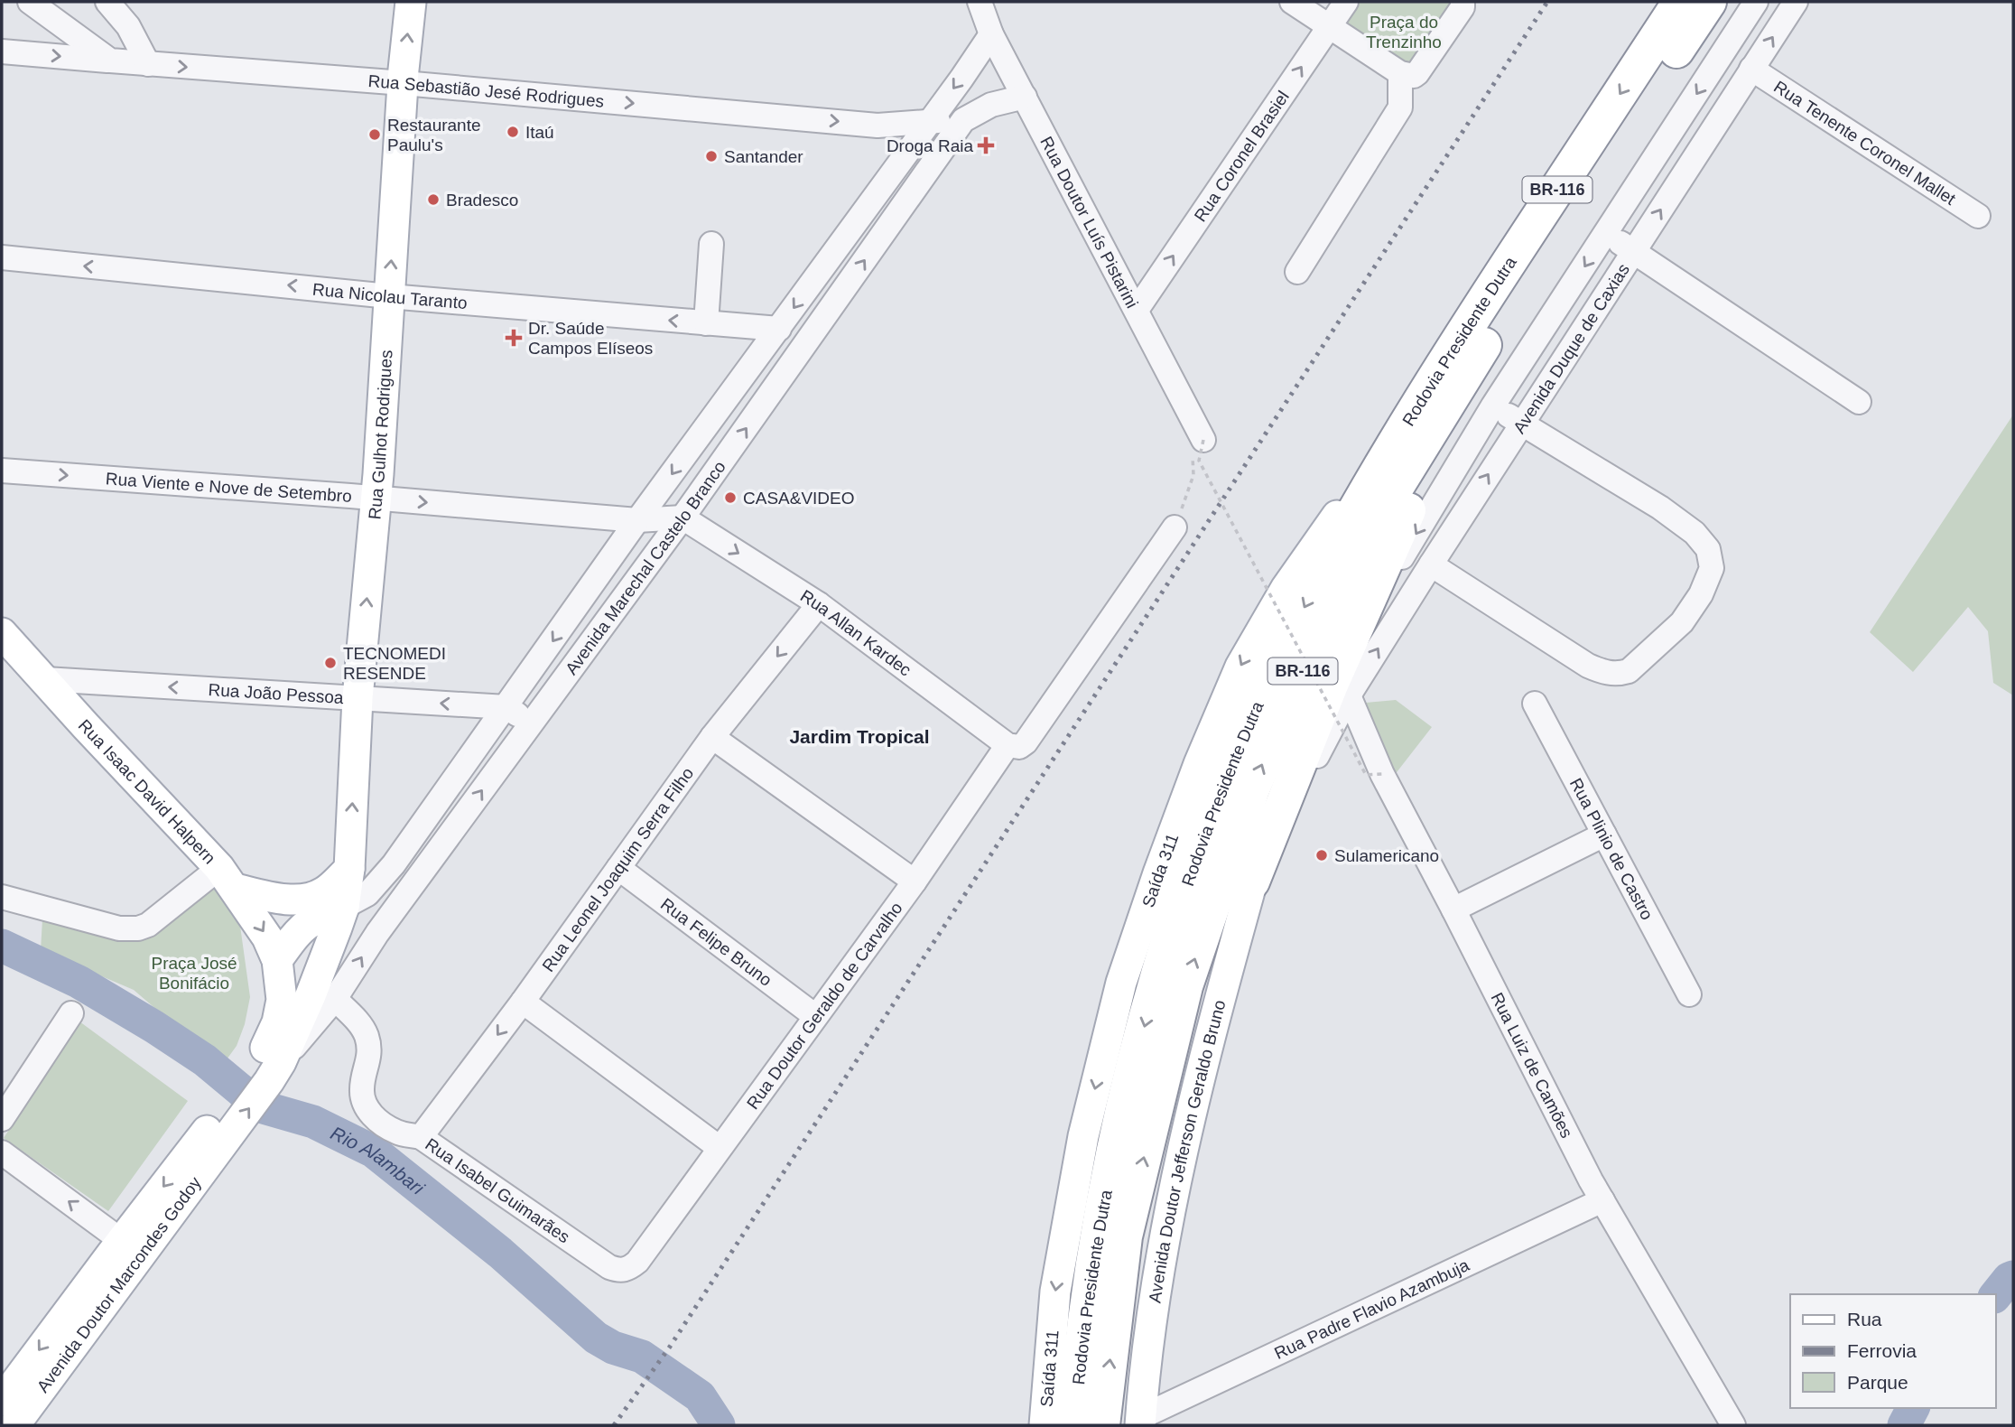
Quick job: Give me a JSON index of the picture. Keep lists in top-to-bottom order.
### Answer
{
  "streets": {
    "highway": ["BR-116", "Rodovia Presidente Dutra"],
    "main road": [
      "Rua Gulhot Rodrigues",
      "Avenida Marechal Castelo Branco",
      "Rua Isaac David Halpern",
      "Saída 311",
      "Avenida Doutor Jefferson Geraldo Bruno",
      "Avenida Doutor Marcondes Godoy"
    ],
    "street": [
      "Rua Sebastião Jesé Rodrigues",
      "Rua Tenente Coronel Mallet",
      "Rua Coronel Brasiel",
      "Rua Doutor Luís Pistarini",
      "Rua Nicolau Taranto",
      "Avenida Duque de Caxias",
      "Rua Viente e Nove de Setembro",
      "Rua Allan Kardec",
      "Rua João Pessoa",
      "Rua Plinio de Castro",
      "Rua Leonel Joaquim Serra Filho",
      "Rua Felipe Bruno",
      "Rua Doutor Geraldo de Carvalho",
      "Rua Luiz de Camões",
      "Rua Isabel Guimarães",
      "Rua Padre Flavio Azambuja"
    ]
  },
  "crossings": [
    ["Rua Sebastião Jesé Rodrigues", "Rua Gulhot Rodrigues"],
    ["Rua Sebastião Jesé Rodrigues", "Avenida Marechal Castelo Branco"],
    ["Rua Tenente Coronel Mallet", "Avenida Duque de Caxias"],
    ["Rua Coronel Brasiel", "Rua Doutor Luís Pistarini"],
    ["Rua Doutor Luís Pistarini", "Avenida Marechal Castelo Branco"],
    ["Rua Nicolau Taranto", "Rua Gulhot Rodrigues"],
    ["Rua Nicolau Taranto", "Avenida Marechal Castelo Branco"],
    ["Rodovia Presidente Dutra", "Saída 311"],
    ["Avenida Duque de Caxias", "Rua Luiz de Camões"],
    ["Avenida Duque de Caxias", "Avenida Doutor Jefferson Geraldo Bruno"],
    ["Rua Gulhot Rodrigues", "Rua Viente e Nove de Setembro"],
    ["Rua Gulhot Rodrigues", "Avenida Marechal Castelo Branco"],
    ["Rua Gulhot Rodrigues", "Rua João Pessoa"],
    ["Rua Viente e Nove de Setembro", "Avenida Marechal Castelo Branco"],
    ["Rua Viente e Nove de Setembro", "Rua Allan Kardec"],
    ["Avenida Marechal Castelo Branco", "Rua Allan Kardec"],
    ["Avenida Marechal Castelo Branco", "Rua João Pessoa"],
    ["Avenida Marechal Castelo Branco", "Rua Isaac David Halpern"],
    ["Avenida Marechal Castelo Branco", "Rua Isabel Guimarães"],
    ["Avenida Marechal Castelo Branco", "Avenida Doutor Marcondes Godoy"],
    ["Rua Allan Kardec", "Rua Leonel Joaquim Serra Filho"],
    ["Rua Allan Kardec", "Rua Doutor Geraldo de Carvalho"],
    ["Rua João Pessoa", "Rua Isaac David Halpern"],
    ["Rua Leonel Joaquim Serra Filho", "Rua Felipe Bruno"],
    ["Rua Leonel Joaquim Serra Filho", "Rua Isabel Guimarães"],
    ["Rua Felipe Bruno", "Rua Doutor Geraldo de Carvalho"],
    ["Rua Doutor Geraldo de Carvalho", "Rua Isabel Guimarães"],
    ["Rua Luiz de Camões", "Rua Padre Flavio Azambuja"],
    ["Avenida Doutor Jefferson Geraldo Bruno", "Rua Padre Flavio Azambuja"]
  ],
  "one_way": [
    "Rua Sebastião Jesé Rodrigues",
    "Rua Nicolau Taranto",
    "Rua Gulhot Rodrigues",
    "Rua Viente e Nove de Setembro",
    "Rua Allan Kardec",
    "Rua João Pessoa",
    "Rua Leonel Joaquim Serra Filho",
    "Saída 311"
  ],
  "districts": ["Jardim Tropical"],
  "water": ["Rio Alambari"],
  "parks": ["Praça do Trenzinho", "Praça José Bonifácio"],
  "places": {
    "other": [
      "Itaú",
      "Restaurante Paulu's",
      "Santander",
      "Bradesco",
      "CASA&VIDEO",
      "TECNOMEDI RESENDE",
      "Sulamericano"
    ],
    "health": ["Droga Raia", "Dr. Saúde Campos Elíseos"]
  },
  "legend": ["Rua", "Ferrovia", "Parque"]
}
